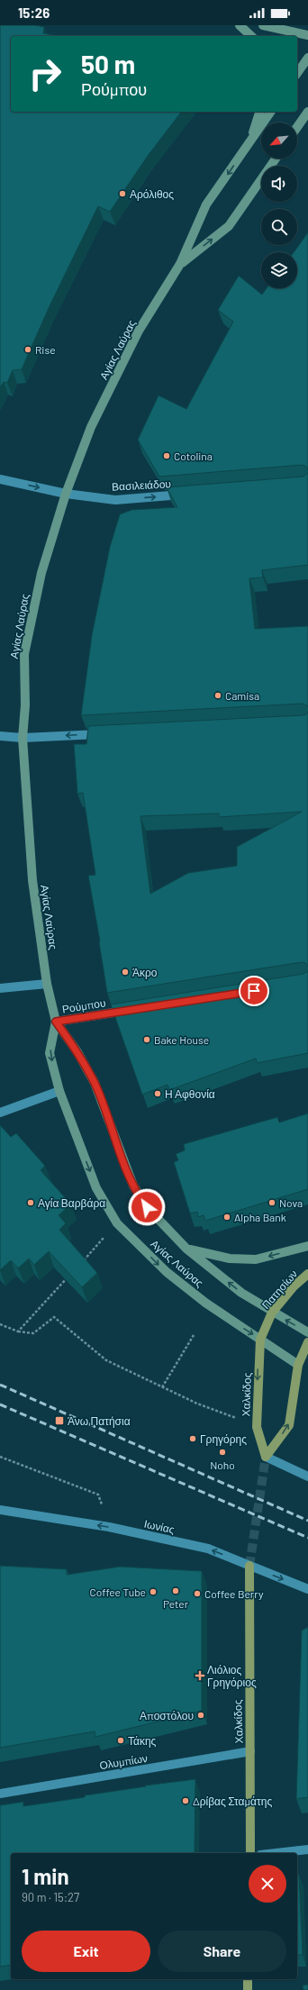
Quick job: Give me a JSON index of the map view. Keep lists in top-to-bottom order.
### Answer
{
  "streets": {
    "main road": ["Πατησίων", "Χαλκίδος"],
    "street": [
      "Αγίας Λαύρας",
      "Βασιλειάδου",
      "Ρούμπου",
      "Ιωνίας",
      "Ολυμπίων"
    ]
  },
  "crossings": [
    ["Αγίας Λαύρας", "Βασιλειάδου"],
    ["Αγίας Λαύρας", "Ρούμπου"],
    ["Αγίας Λαύρας", "Πατησίων"],
    ["Αγίας Λαύρας", "Χαλκίδος"],
    ["Πατησίων", "Χαλκίδος"],
    ["Χαλκίδος", "Ιωνίας"],
    ["Χαλκίδος", "Ολυμπίων"]
  ],
  "one_way": ["Βασιλειάδου"],
  "places": {
    "other": [
      "Αρόλιθος",
      "Rise",
      "Cotolina",
      "Camisa",
      "Άκρο",
      "Bake House",
      "Η Αφθονία",
      "Αγία Βαρβάρα",
      "Nova",
      "Alpha Bank",
      "Γρηγόρης",
      "Noho",
      "Peter",
      "Coffee Tube",
      "Coffee Berry",
      "Αποστόλου",
      "Τάκης",
      "Δρίβας Σταμάτης"
    ],
    "transit": ["Άνω Πατήσια"],
    "health": ["Λιόλιος Γρηγόριος"]
  },
  "north": "bottom left",
  "page": {
    "status": "15:26",
    "turn": ["50 m", "Ρούμπου"],
    "heading": ["1 min", "90 m · 15:27"],
    "buttons": ["Exit", "Share"]
  }
}
